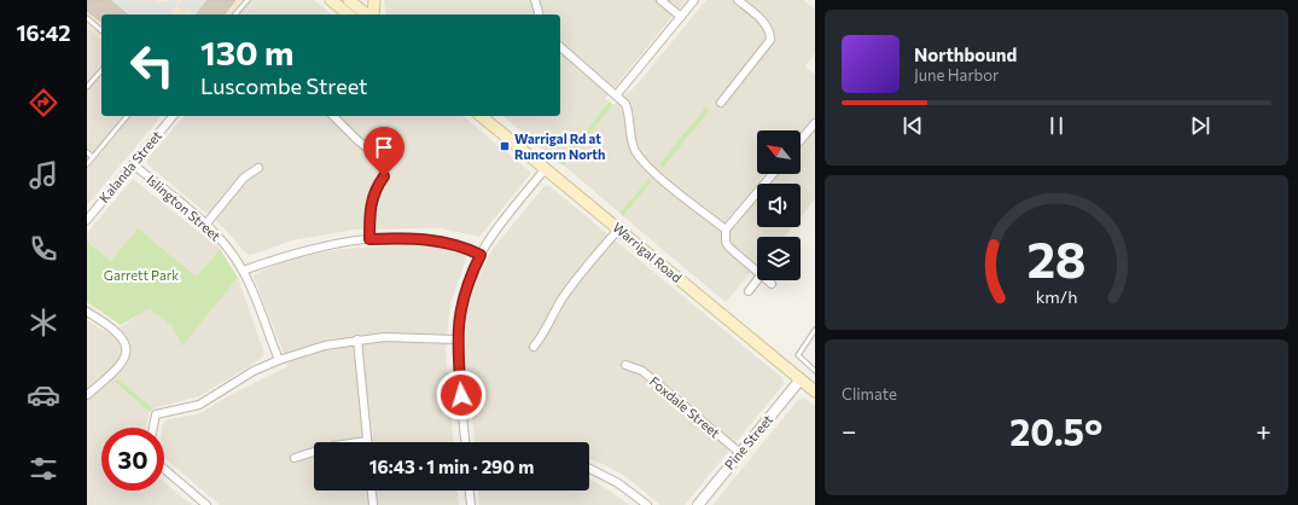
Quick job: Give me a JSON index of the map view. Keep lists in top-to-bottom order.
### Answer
{
  "streets": {
    "main road": ["Warrigal Road"],
    "street": [
      "Kalanda Street",
      "Islington Street",
      "Foxdale Street",
      "Pine Street"
    ]
  },
  "crossings": [
    ["Kalanda Street", "Islington Street"],
    ["Warrigal Road", "Pine Street"],
    ["Foxdale Street", "Pine Street"]
  ],
  "parks": ["Garrett Park"],
  "places": {
    "transit": ["Warrigal Rd at Runcorn North"]
  },
  "north": "top left",
  "page": {
    "tabs": "16:42",
    "turn": ["130 m", "Luscombe Street"],
    "song": ["Northbound", "June Harbor"],
    "tile": "Climate",
    "heat": ["−", "20.5°", "+"],
    "limit": "30",
    "trip": "16:43 · 1 min · 290 m",
    "gauge": ["28", "km/h"]
  }
}
